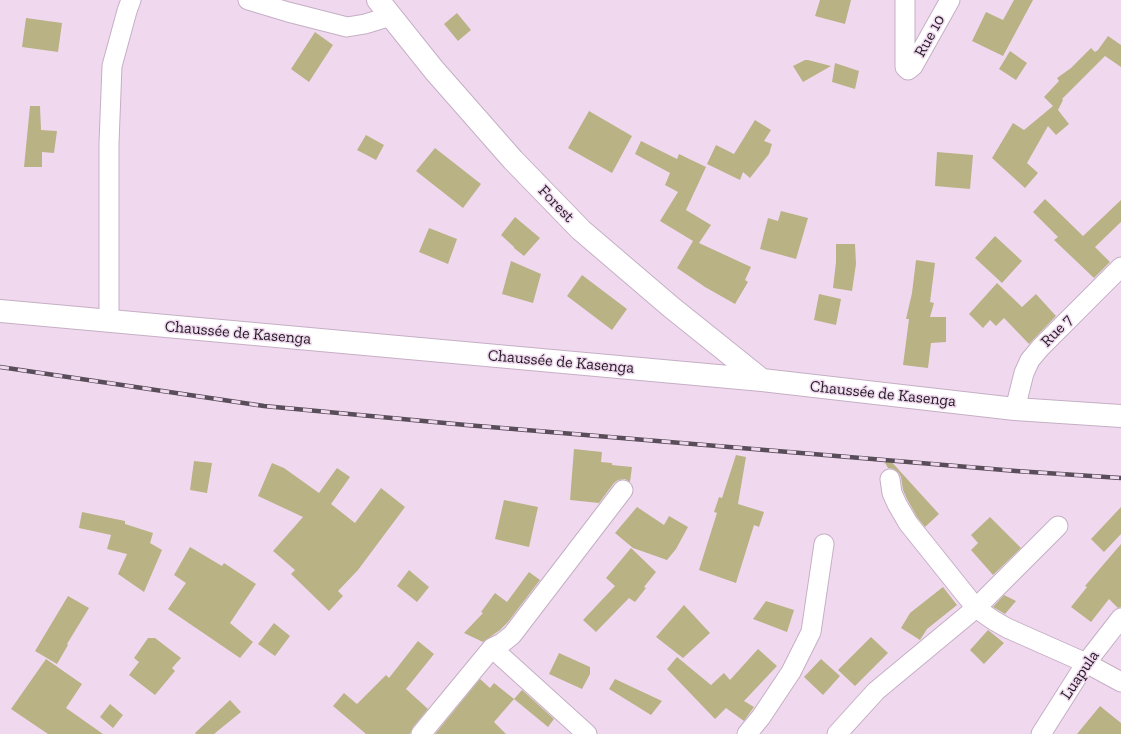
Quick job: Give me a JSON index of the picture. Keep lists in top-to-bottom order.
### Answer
{
  "streets": {
    "main road": ["Forest", "Chaussée de Kasenga"],
    "street": ["Rue 10", "Rue 7", "Luapula"]
  },
  "crossings": [
    ["Forest", "Chaussée de Kasenga"],
    ["Rue 7", "Chaussée de Kasenga"]
  ]
}
